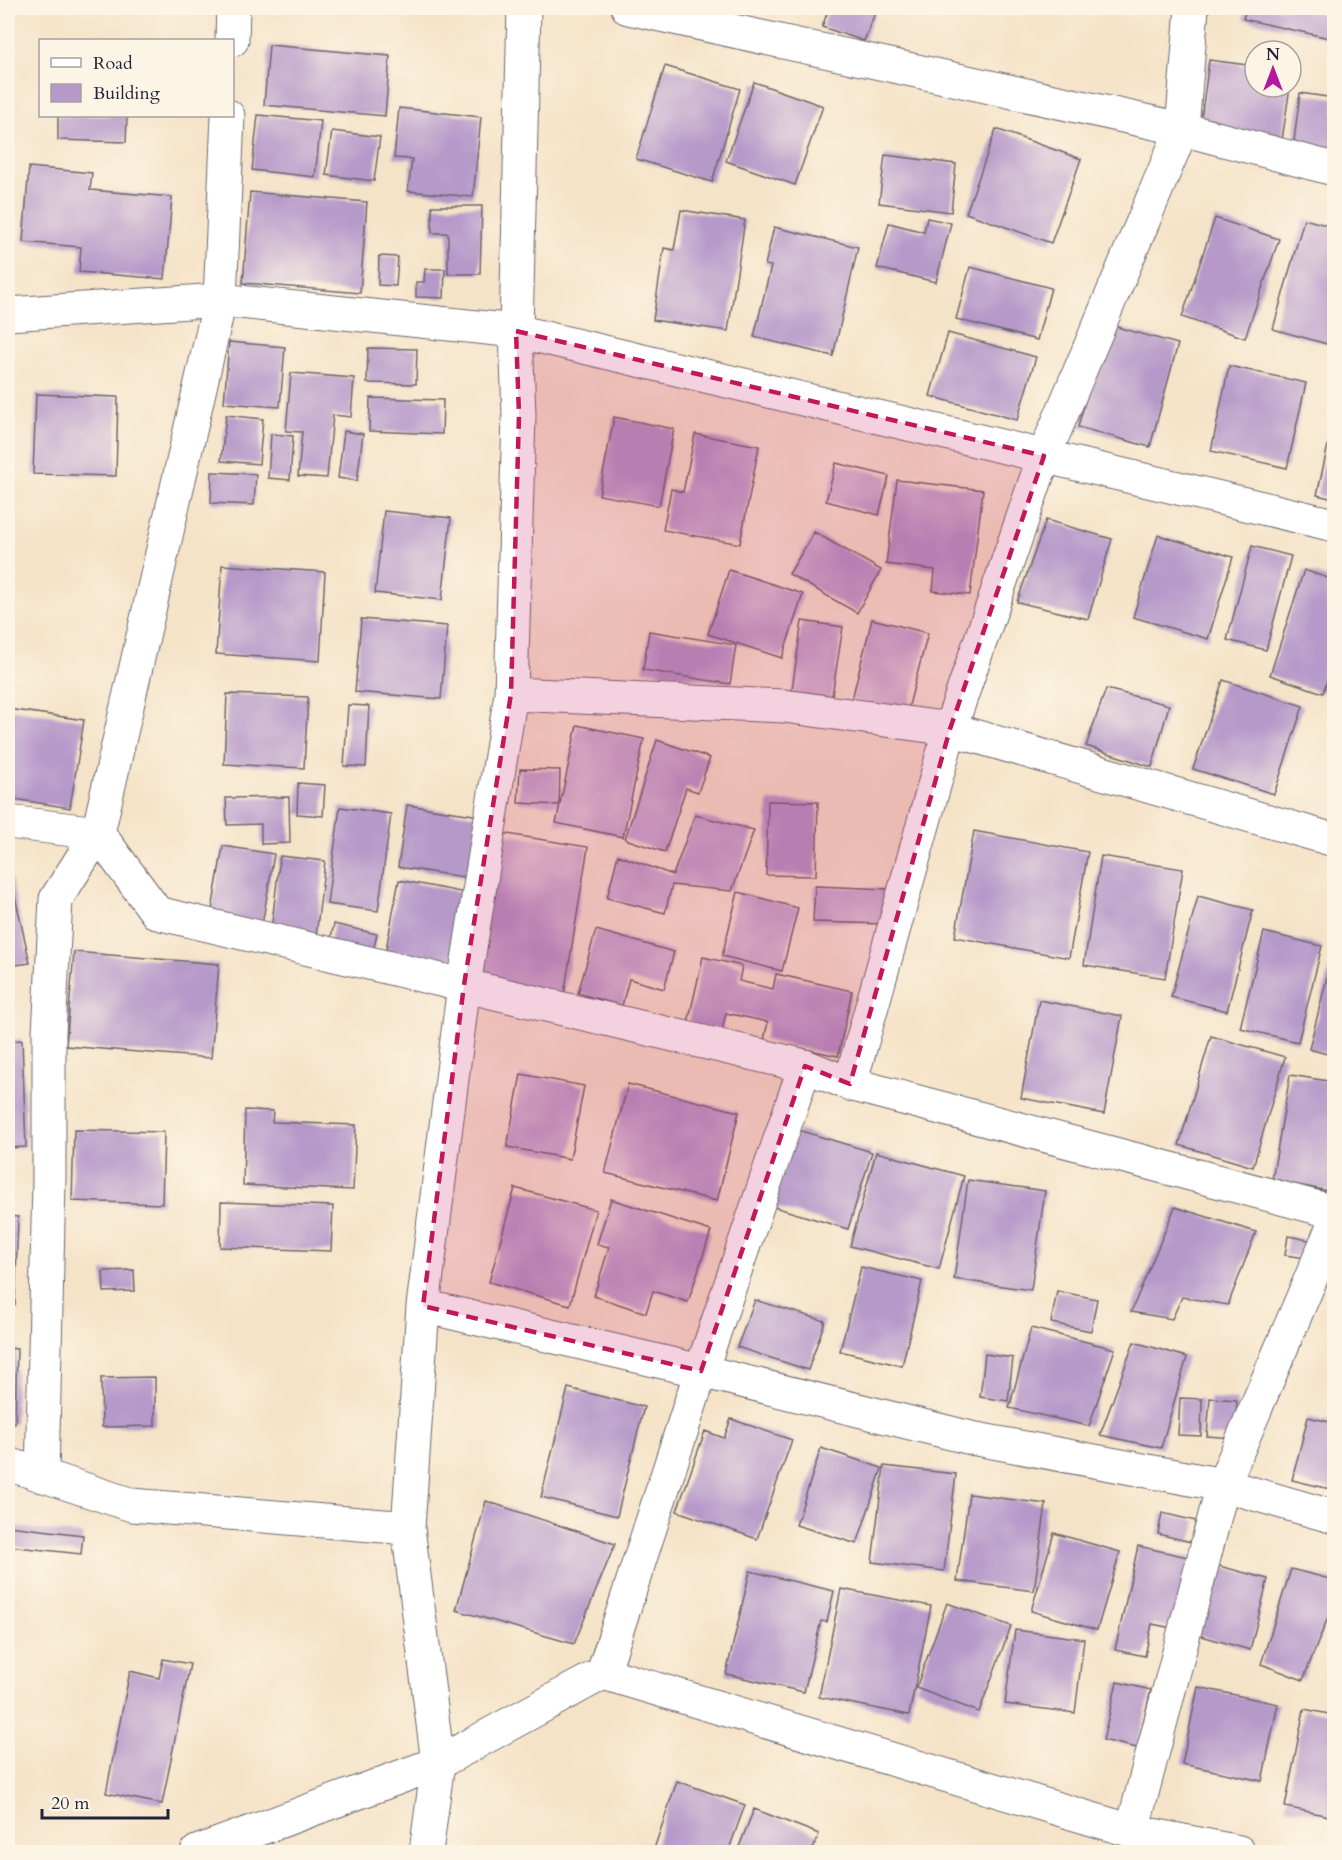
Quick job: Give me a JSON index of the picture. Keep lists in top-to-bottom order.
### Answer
{
  "legend": ["Road", "Building"],
  "scale_bar": "20 m",
  "north": "top"
}
